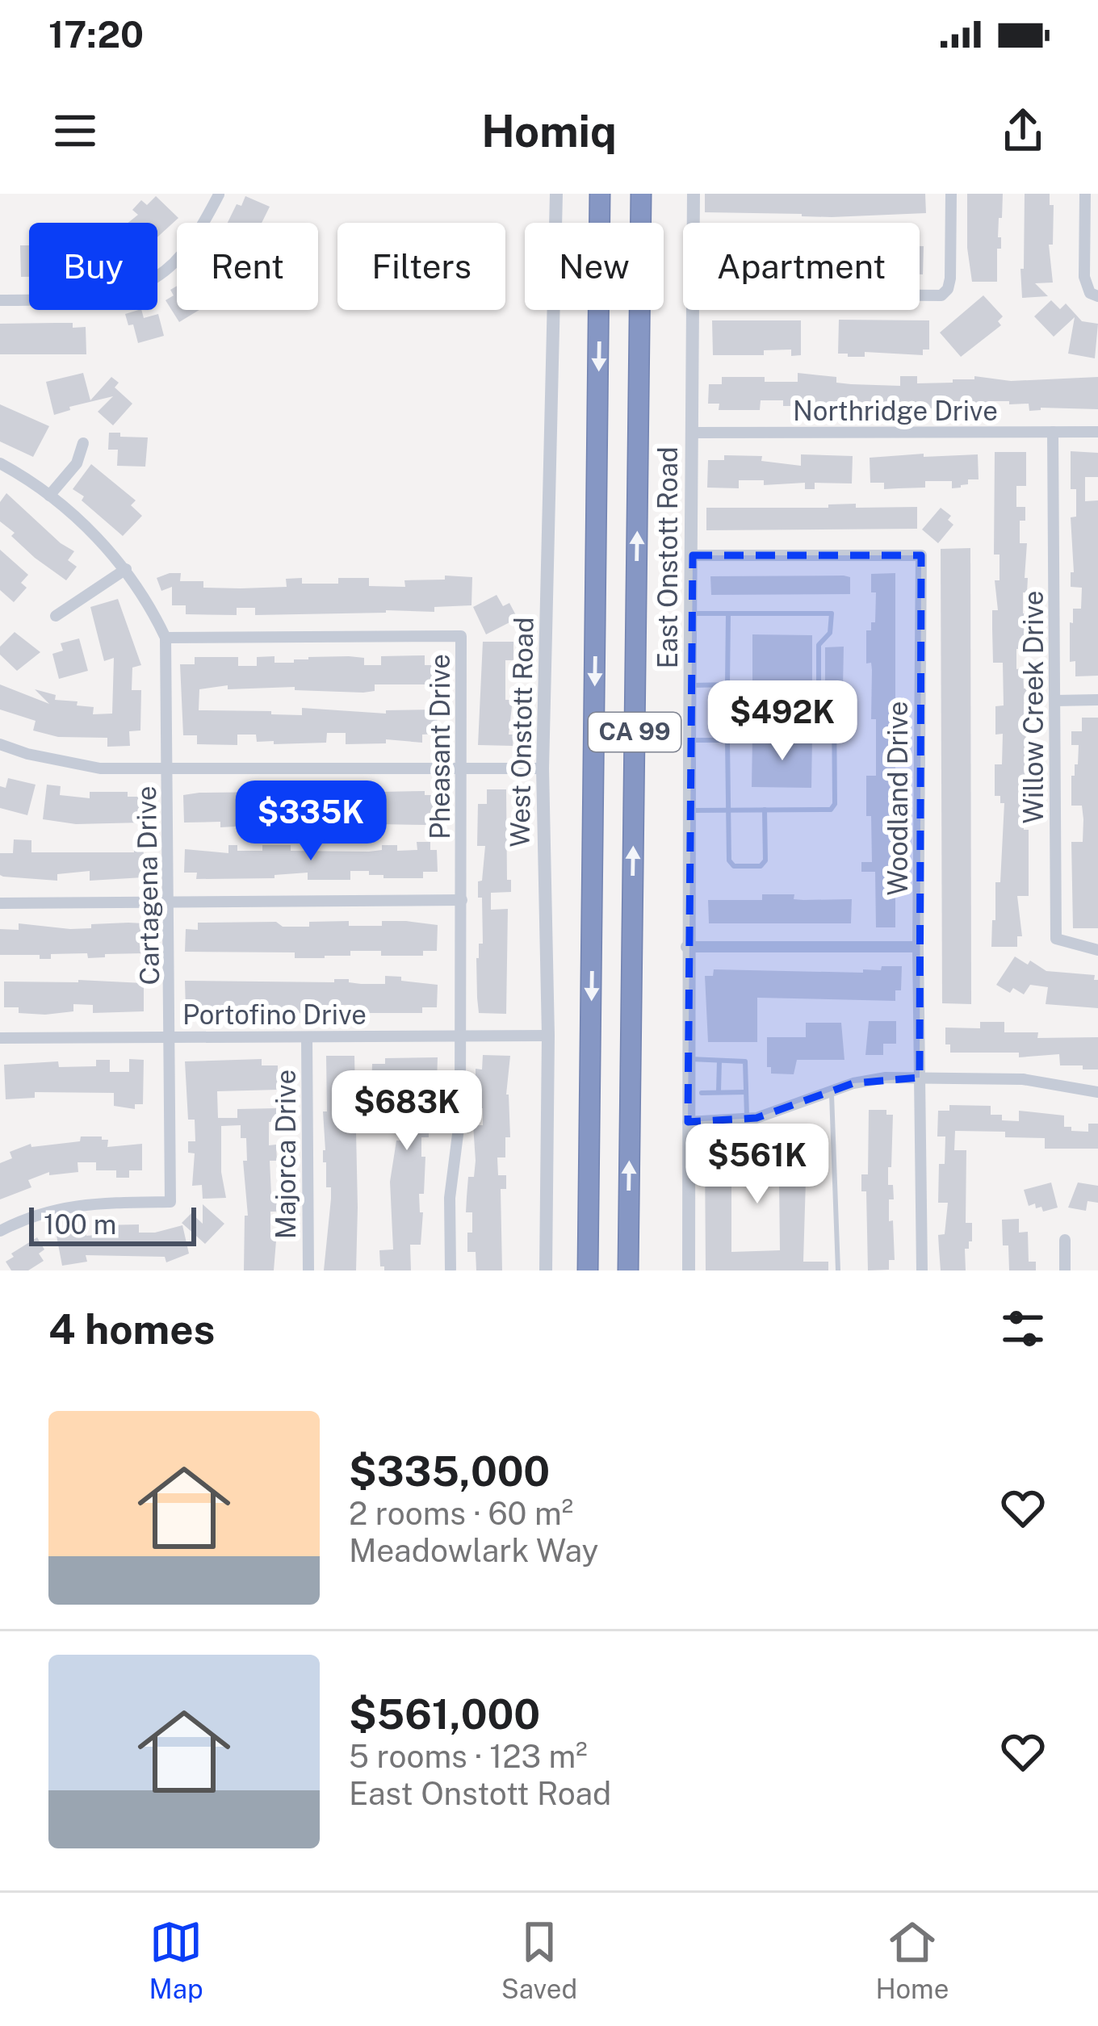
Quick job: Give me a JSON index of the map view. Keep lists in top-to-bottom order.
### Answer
{
  "streets": {
    "highway": ["CA 99"],
    "street": [
      "Northridge Drive",
      "East Onstott Road",
      "Willow Creek Drive",
      "West Onstott Road",
      "Pheasant Drive",
      "Woodland Drive",
      "Cartagena Drive",
      "Portofino Drive",
      "Majorca Drive"
    ]
  },
  "crossings": [
    ["Northridge Drive", "East Onstott Road"],
    ["Northridge Drive", "Willow Creek Drive"],
    ["East Onstott Road", "Woodland Drive"],
    ["West Onstott Road", "Portofino Drive"],
    ["Pheasant Drive", "Cartagena Drive"],
    ["Pheasant Drive", "Portofino Drive"],
    ["Cartagena Drive", "Portofino Drive"],
    ["Portofino Drive", "Majorca Drive"]
  ],
  "scale_bar": "100 m",
  "page": {
    "status": "17:20",
    "header": "Homiq",
    "chip": [
      "Buy",
      "Rent",
      "Filters",
      "New",
      "Apartment"
    ],
    "price": [
      "$492K",
      "$335K",
      "$683K",
      "$561K"
    ],
    "scale": "100 m",
    "heading": "4 homes",
    "list": [
      {
        "name": "$335,000",
        "note": "2 rooms · 60 m² · Meadowlark Way"
      },
      {
        "name": "$561,000",
        "note": "5 rooms · 123 m² · East Onstott Road"
      }
    ],
    "tabs": ["Map", "Saved", "Home"]
  }
}
